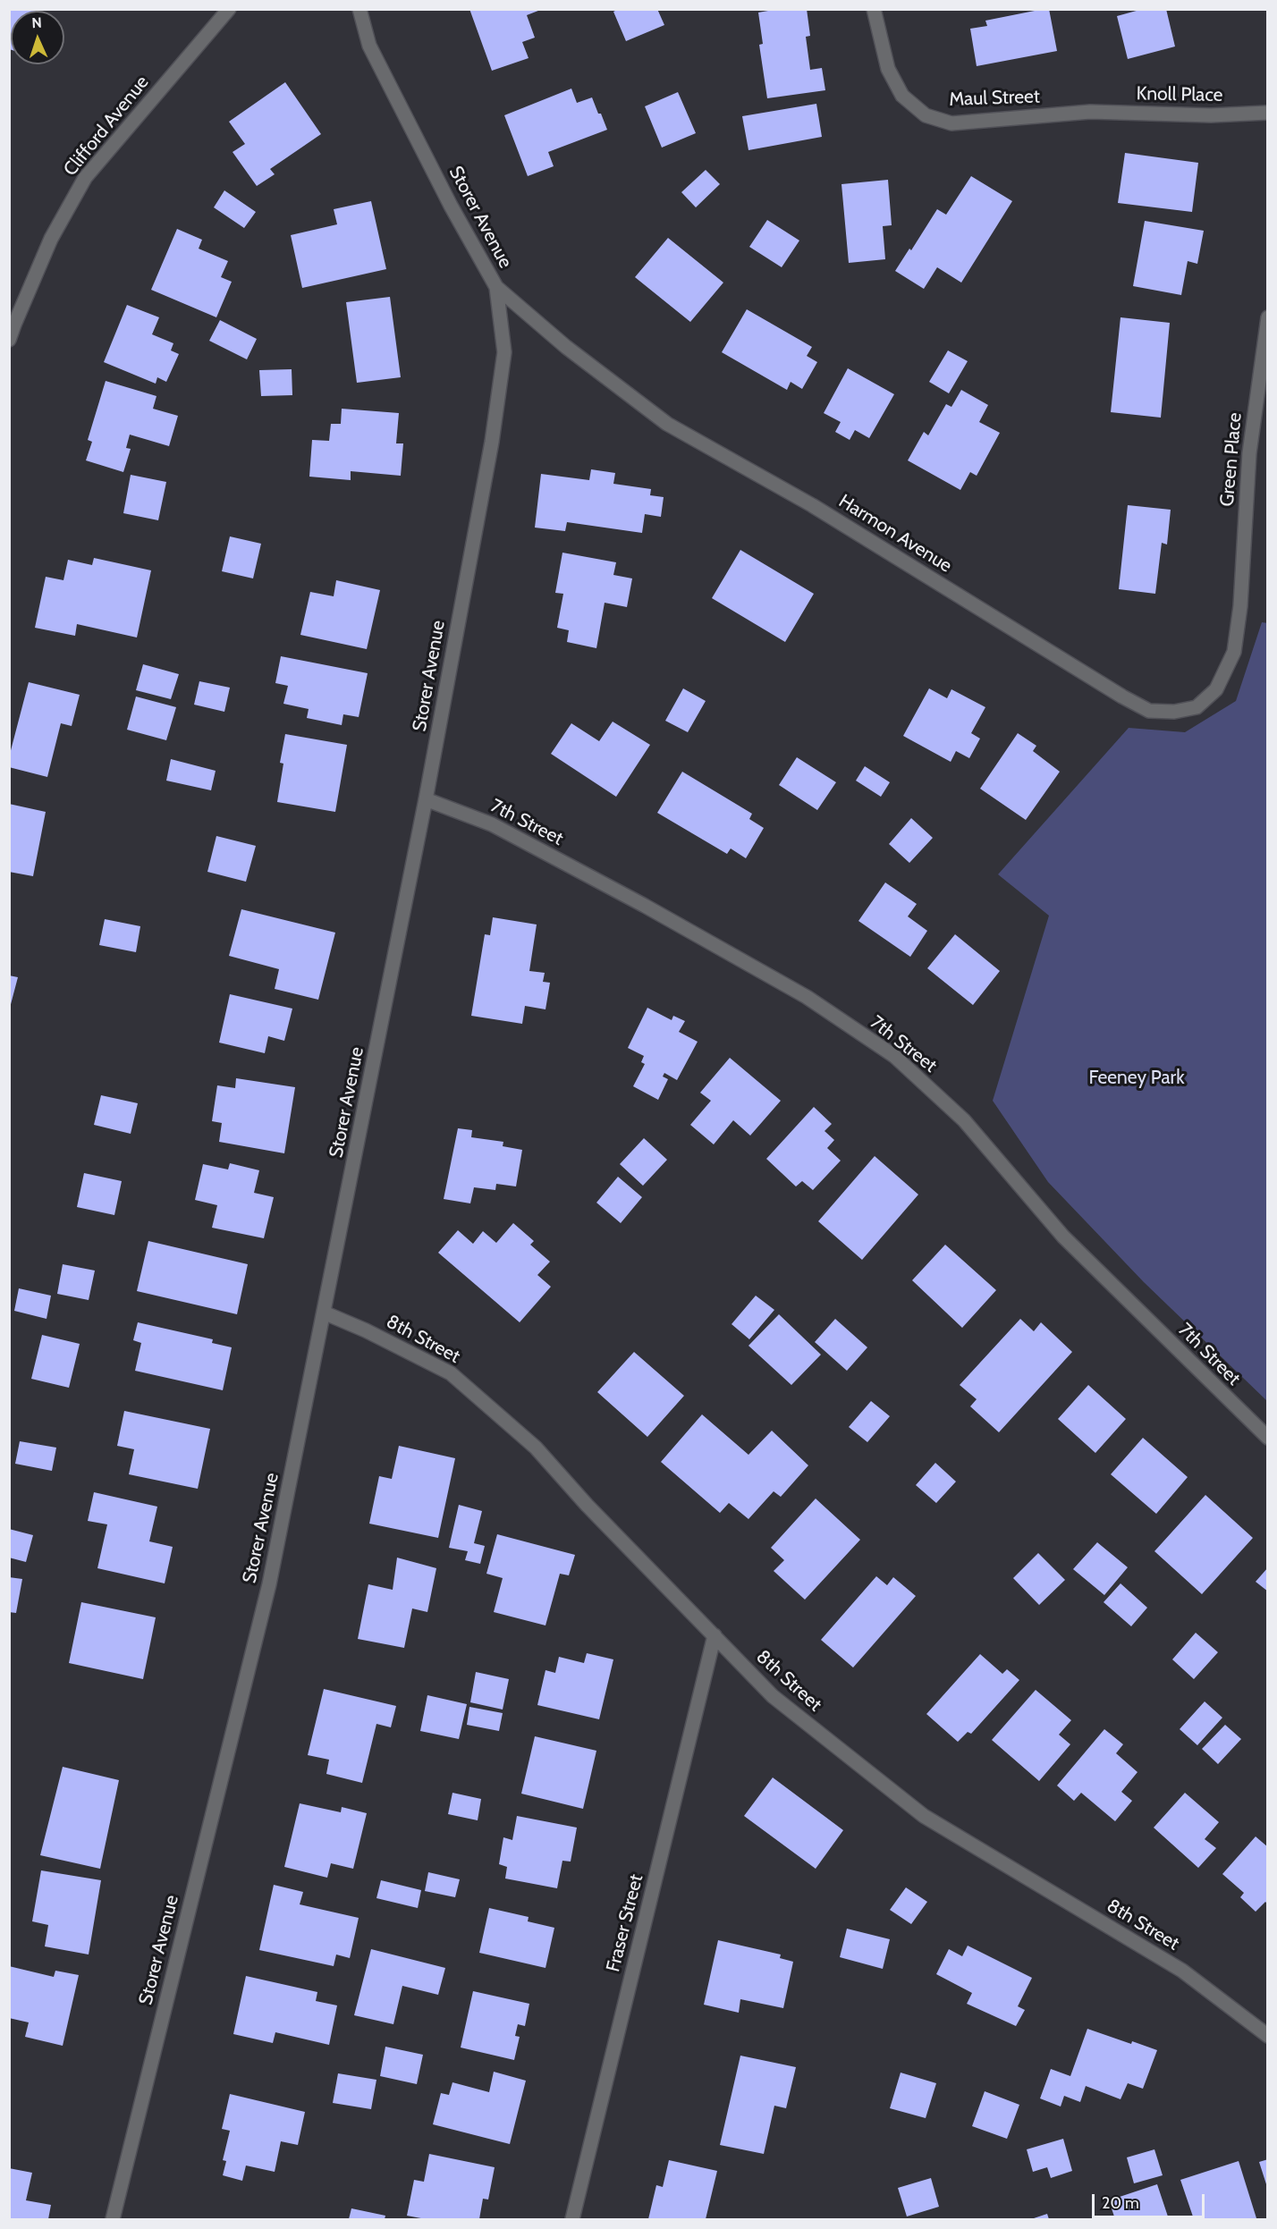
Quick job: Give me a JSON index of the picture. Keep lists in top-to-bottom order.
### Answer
{
  "streets": {
    "street": [
      "Knoll Place",
      "Maul Street",
      "Clifford Avenue",
      "Storer Avenue",
      "Green Place",
      "Harmon Avenue",
      "7th Street",
      "8th Street",
      "Fraser Street"
    ]
  },
  "crossings": [
    ["Knoll Place", "Maul Street"],
    ["Storer Avenue", "Harmon Avenue"],
    ["Storer Avenue", "7th Street"],
    ["Storer Avenue", "8th Street"],
    ["Green Place", "Harmon Avenue"],
    ["8th Street", "Fraser Street"]
  ],
  "parks": ["Feeney Park"],
  "scale_bar": "20 m",
  "north": "top"
}
